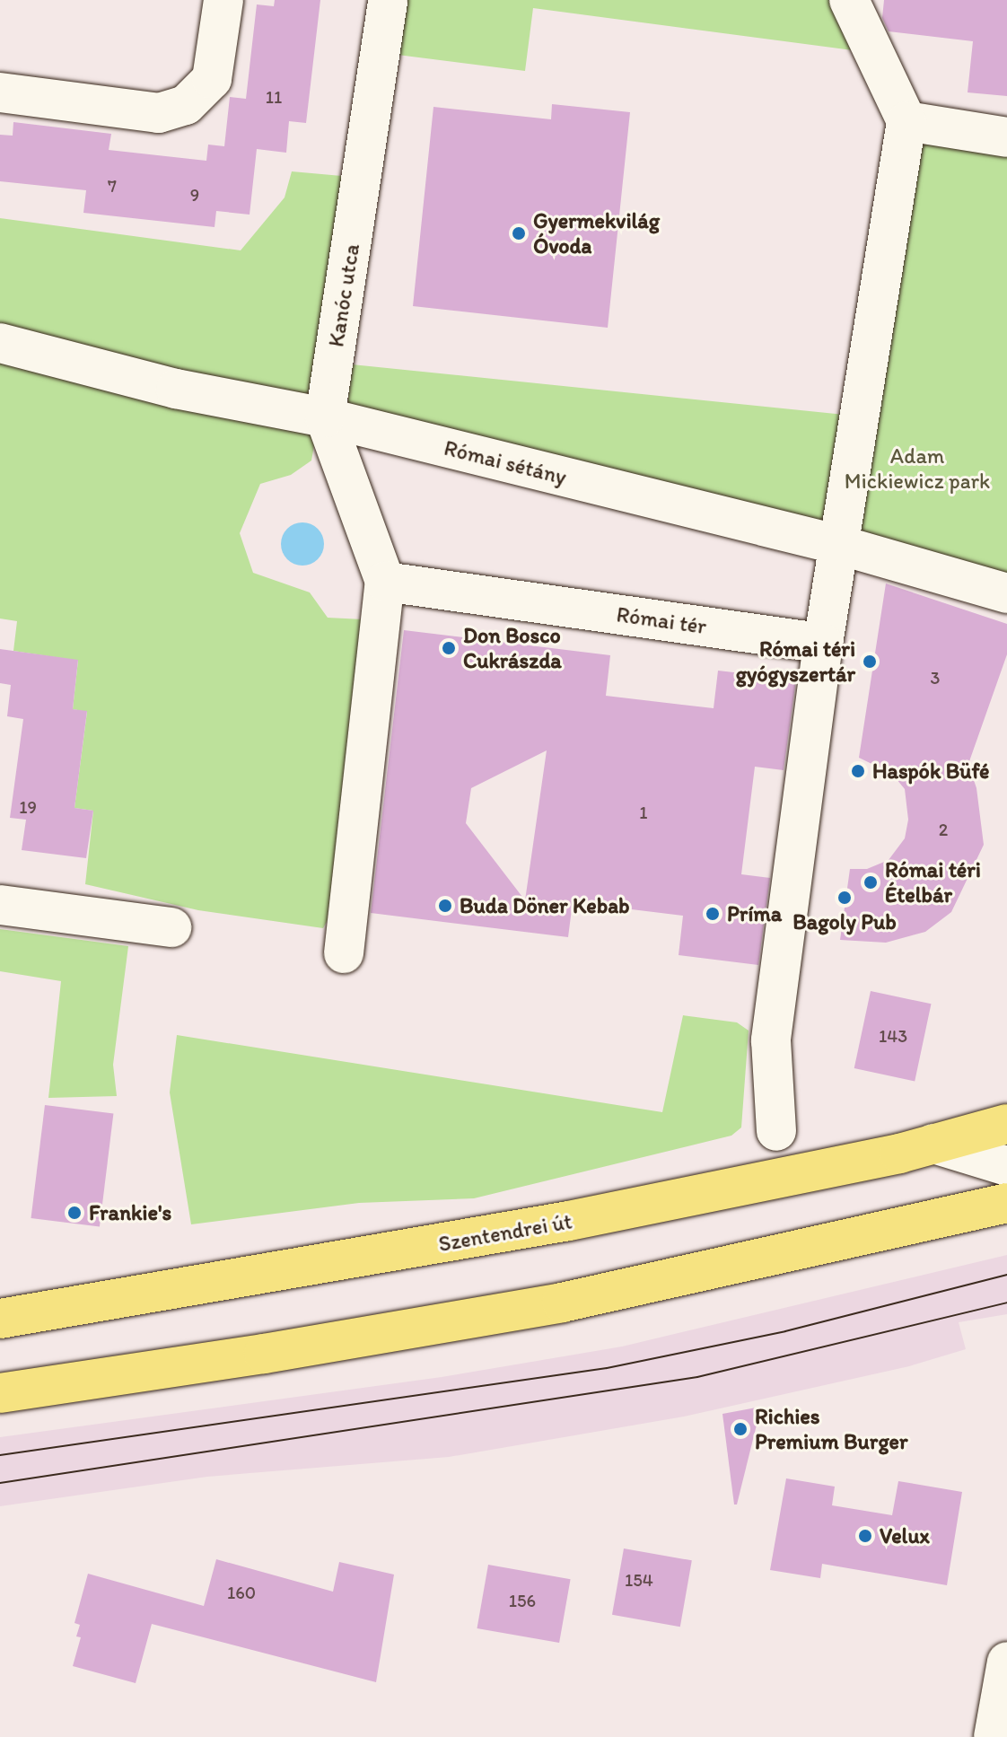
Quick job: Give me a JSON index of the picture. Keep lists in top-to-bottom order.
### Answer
{
  "streets": {
    "main road": ["Szentendrei út"],
    "street": ["Kanóc utca", "Római sétány", "Római tér"]
  },
  "crossings": [
    ["Kanóc utca", "Római sétány"],
    ["Kanóc utca", "Római tér"]
  ],
  "parks": ["Adam Mickiewicz park"],
  "places": [
    "Gyermekvilág Óvoda",
    "Don Bosco Cukrászda",
    "Római téri gyógyszertár",
    "Haspók Büfé",
    "Római téri Ételbár",
    "Bagoly Pub",
    "Buda Döner Kebab",
    "Príma",
    "Frankie's",
    "Richies Premium Burger",
    "Velux"
  ],
  "house_numbers": [
    "11",
    "7",
    "9",
    "3",
    "19",
    "1",
    "2",
    "143",
    "154",
    "160",
    "156"
  ]
}
